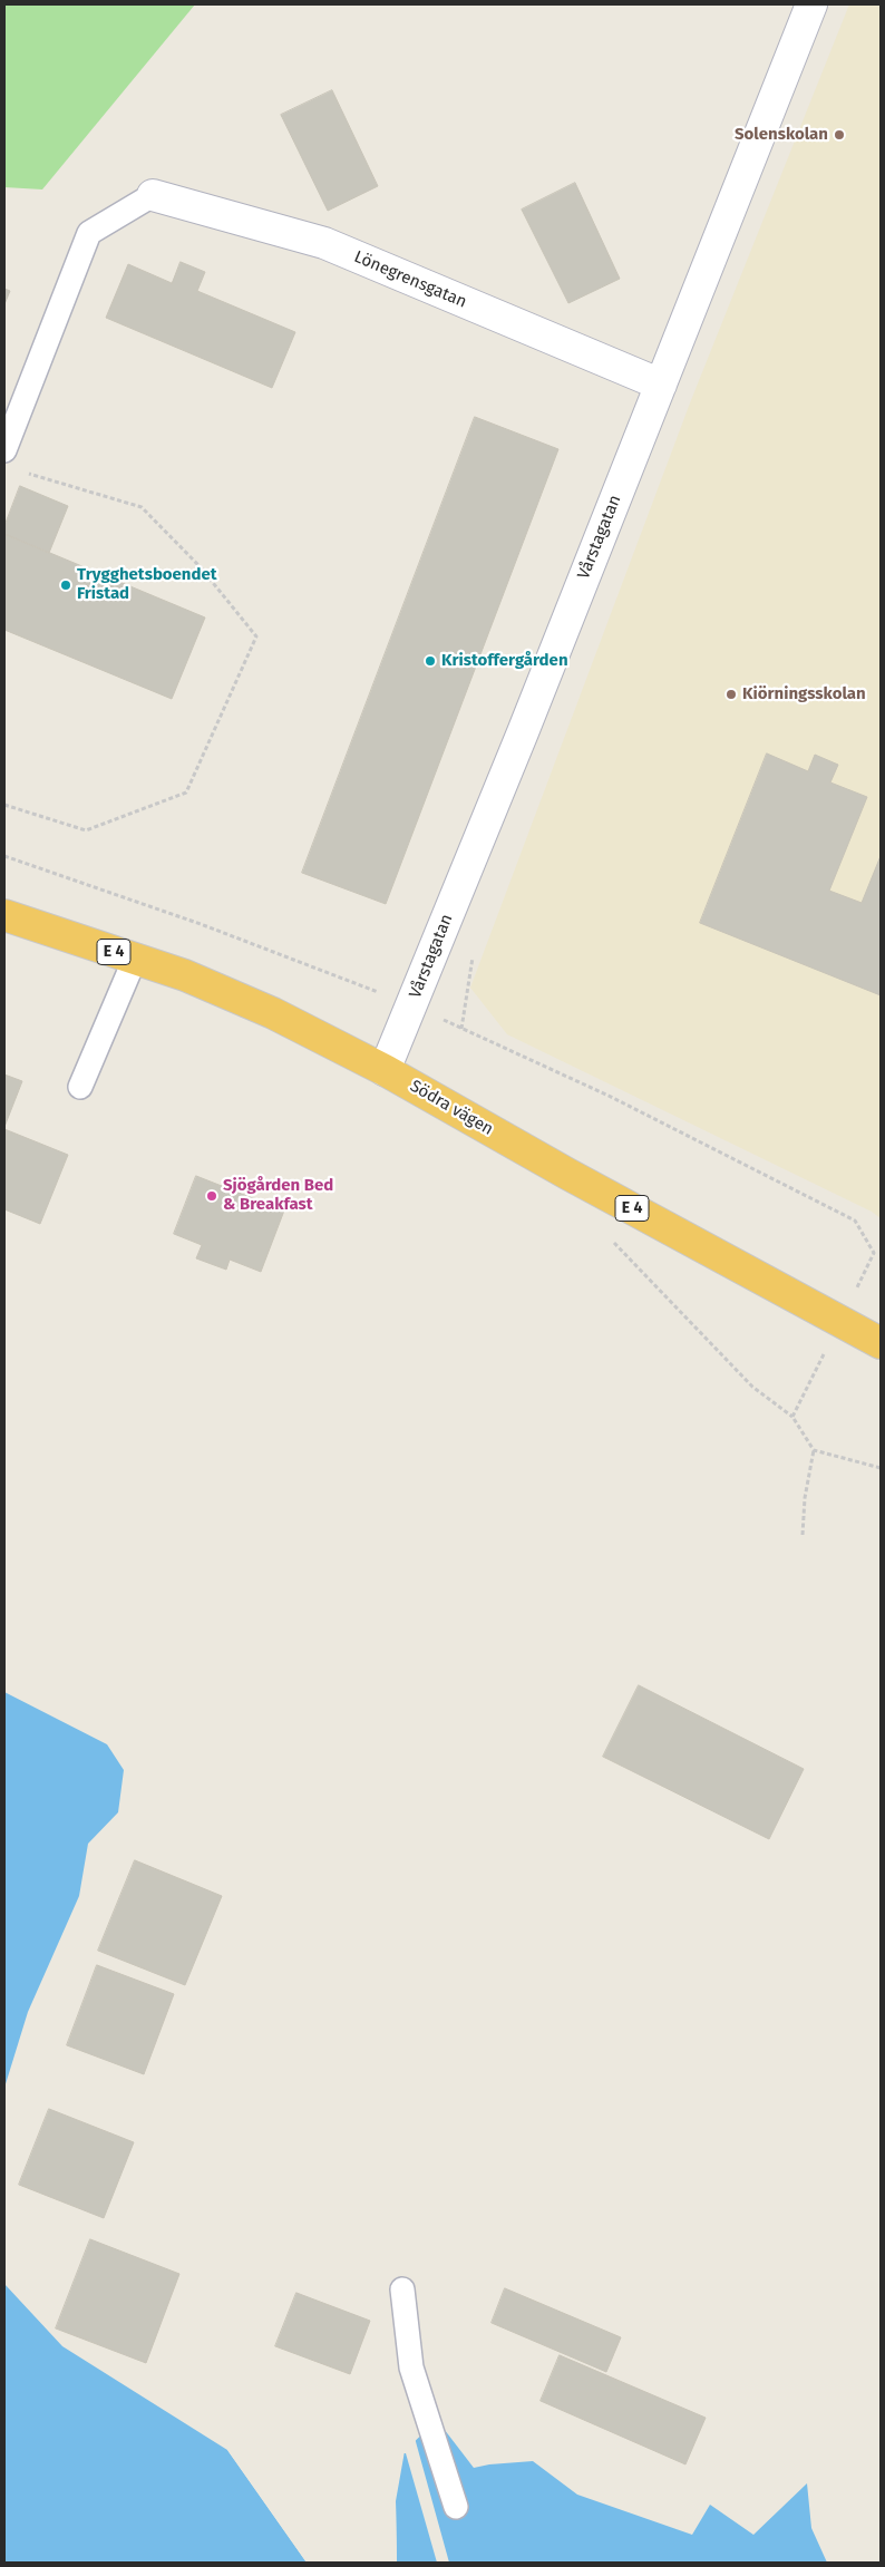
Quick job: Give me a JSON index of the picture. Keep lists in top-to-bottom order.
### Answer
{
  "streets": {
    "highway": ["E 4", "Södra vägen"],
    "street": ["Lönegrensgatan", "Vårstagatan"]
  },
  "crossings": [
    ["Lönegrensgatan", "Vårstagatan"],
    ["Vårstagatan", "Södra vägen"]
  ],
  "places": [
    "Solenskolan",
    "Trygghetsboendet Fristad",
    "Kristoffergården",
    "Kiörningsskolan",
    "Sjögården Bed & Breakfast"
  ]
}
